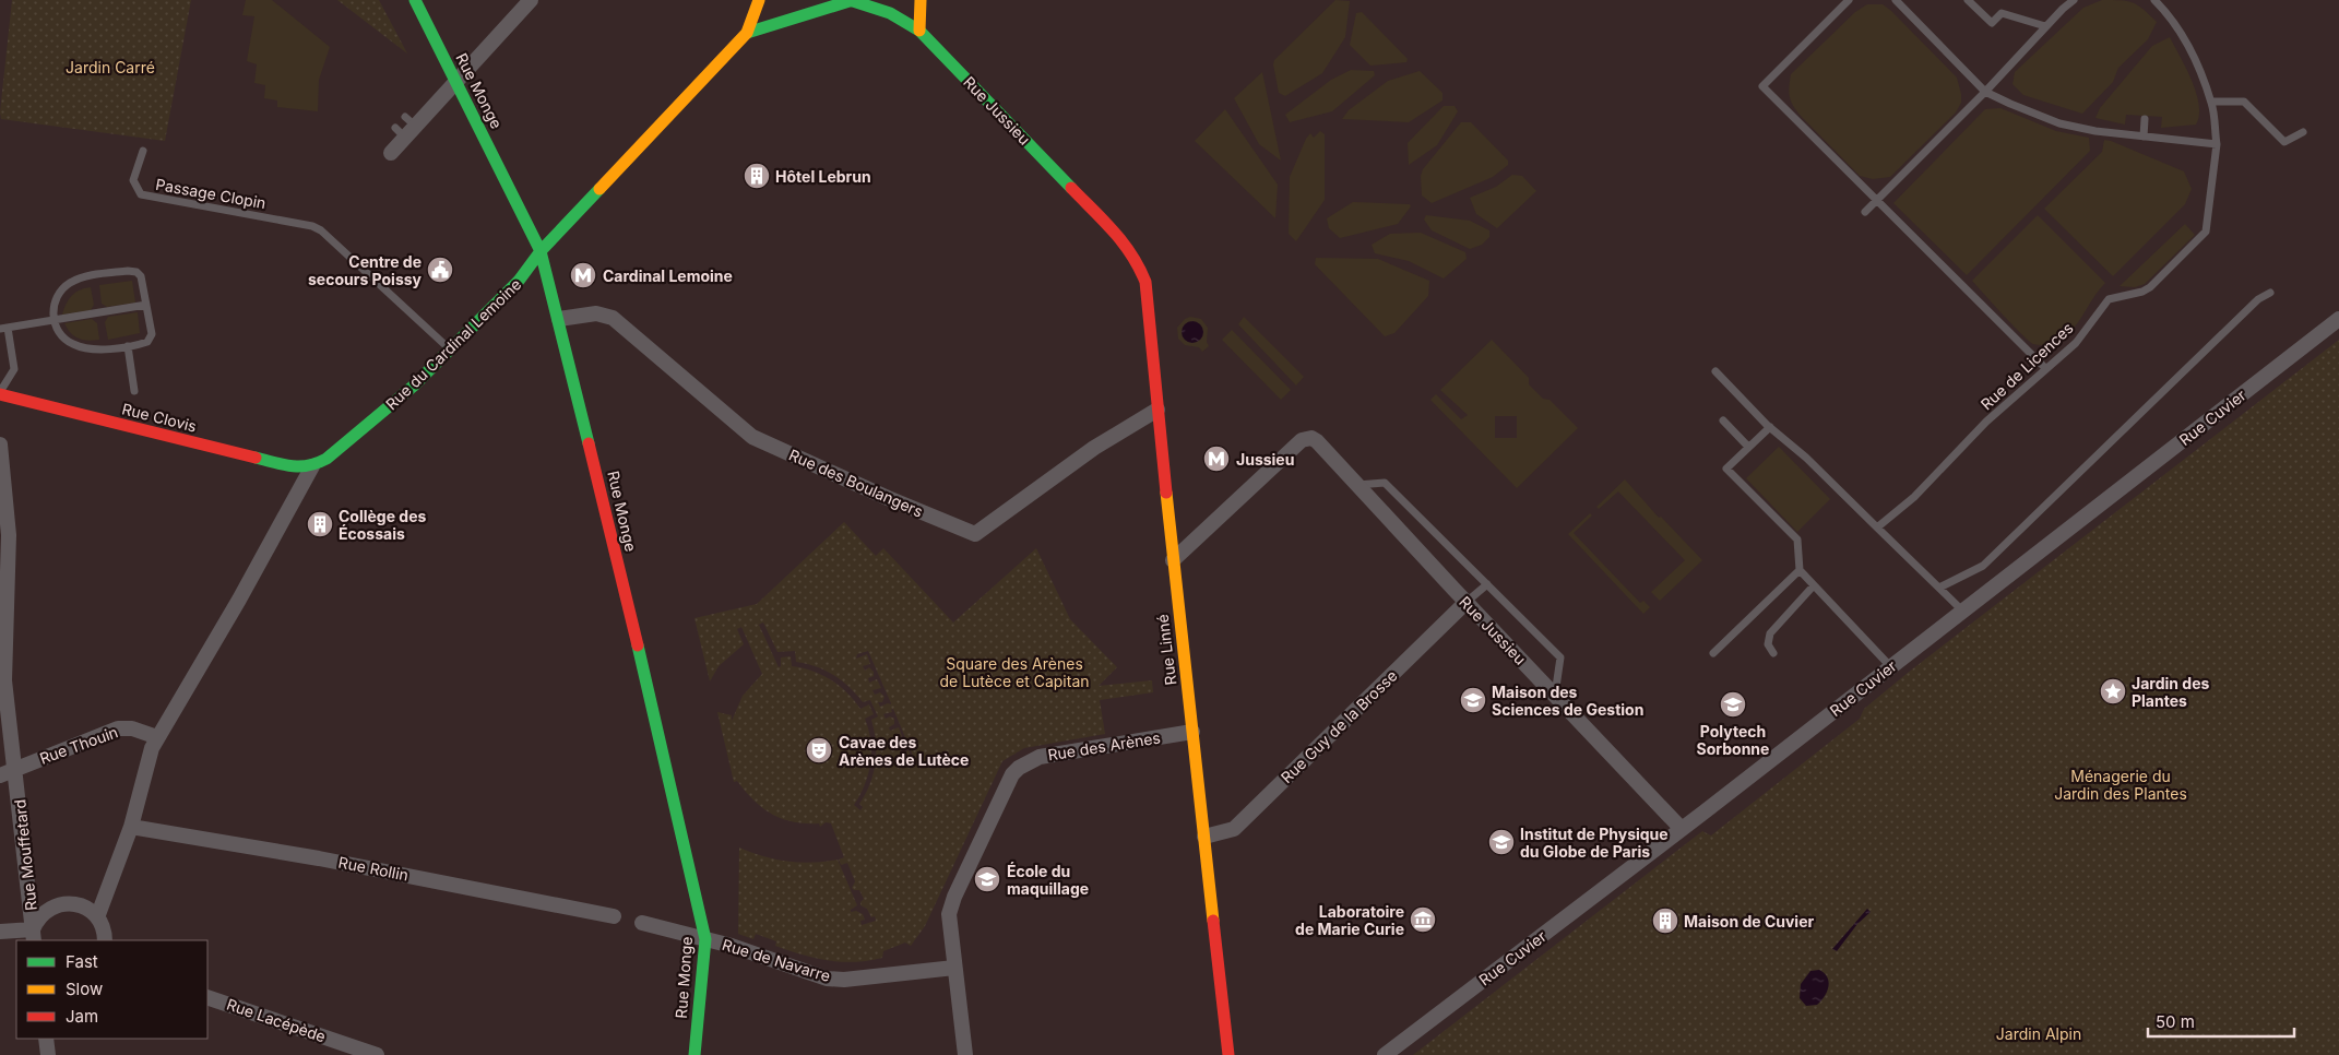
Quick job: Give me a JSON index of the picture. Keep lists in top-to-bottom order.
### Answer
{
  "streets": {
    "street": [
      "Rue Monge",
      "Rue Jussieu",
      "Rue du Cardinal Lemoine",
      "Rue Clovis",
      "Rue Cuvier",
      "Rue des Boulangers",
      "Rue Linné",
      "Rue Guy de la Brosse",
      "Rue Thouin",
      "Rue des Arènes",
      "Rue Mouffetard",
      "Rue Rollin",
      "Rue de Navarre",
      "Rue Lacépède"
    ],
    "lane": ["Passage Clopin", "Rue de Licences"]
  },
  "crossings": [
    ["Rue Monge", "Rue du Cardinal Lemoine"],
    ["Rue Monge", "Rue des Boulangers"],
    ["Rue Monge", "Rue de Navarre"],
    ["Rue Jussieu", "Rue du Cardinal Lemoine"],
    ["Rue Jussieu", "Rue Cuvier"],
    ["Rue Jussieu", "Rue Linné"],
    ["Rue Jussieu", "Rue Guy de la Brosse"],
    ["Passage Clopin", "Rue du Cardinal Lemoine"],
    ["Rue du Cardinal Lemoine", "Rue Clovis"],
    ["Rue du Cardinal Lemoine", "Rue Thouin"],
    ["Rue du Cardinal Lemoine", "Rue Rollin"],
    ["Rue des Boulangers", "Rue Linné"],
    ["Rue Linné", "Rue Guy de la Brosse"],
    ["Rue Linné", "Rue des Arènes"],
    ["Rue Thouin", "Rue Mouffetard"],
    ["Rue des Arènes", "Rue de Navarre"]
  ],
  "parks": [
    "Jardin Carré",
    "Square des Arènes de Lutèce et Capitan",
    "Ménagerie du Jardin des Plantes",
    "Jardin Alpin"
  ],
  "places": {
    "building": ["Hôtel Lebrun", "Collège des Écossais", "Maison de Cuvier"],
    "public building": ["Centre de secours Poissy"],
    "metro station": ["Cardinal Lemoine", "Jussieu"],
    "place": ["Jardin des Plantes"],
    "school or university": [
      "Maison des Sciences de Gestion",
      "Polytech Sorbonne",
      "Institut de Physique du Globe de Paris",
      "École du maquillage"
    ],
    "theatre": ["Cavae des Arènes de Lutèce"],
    "museum": ["Laboratoire de Marie Curie"]
  },
  "legend": ["Fast", "Slow", "Jam"],
  "scale_bar": "50 m"
}
